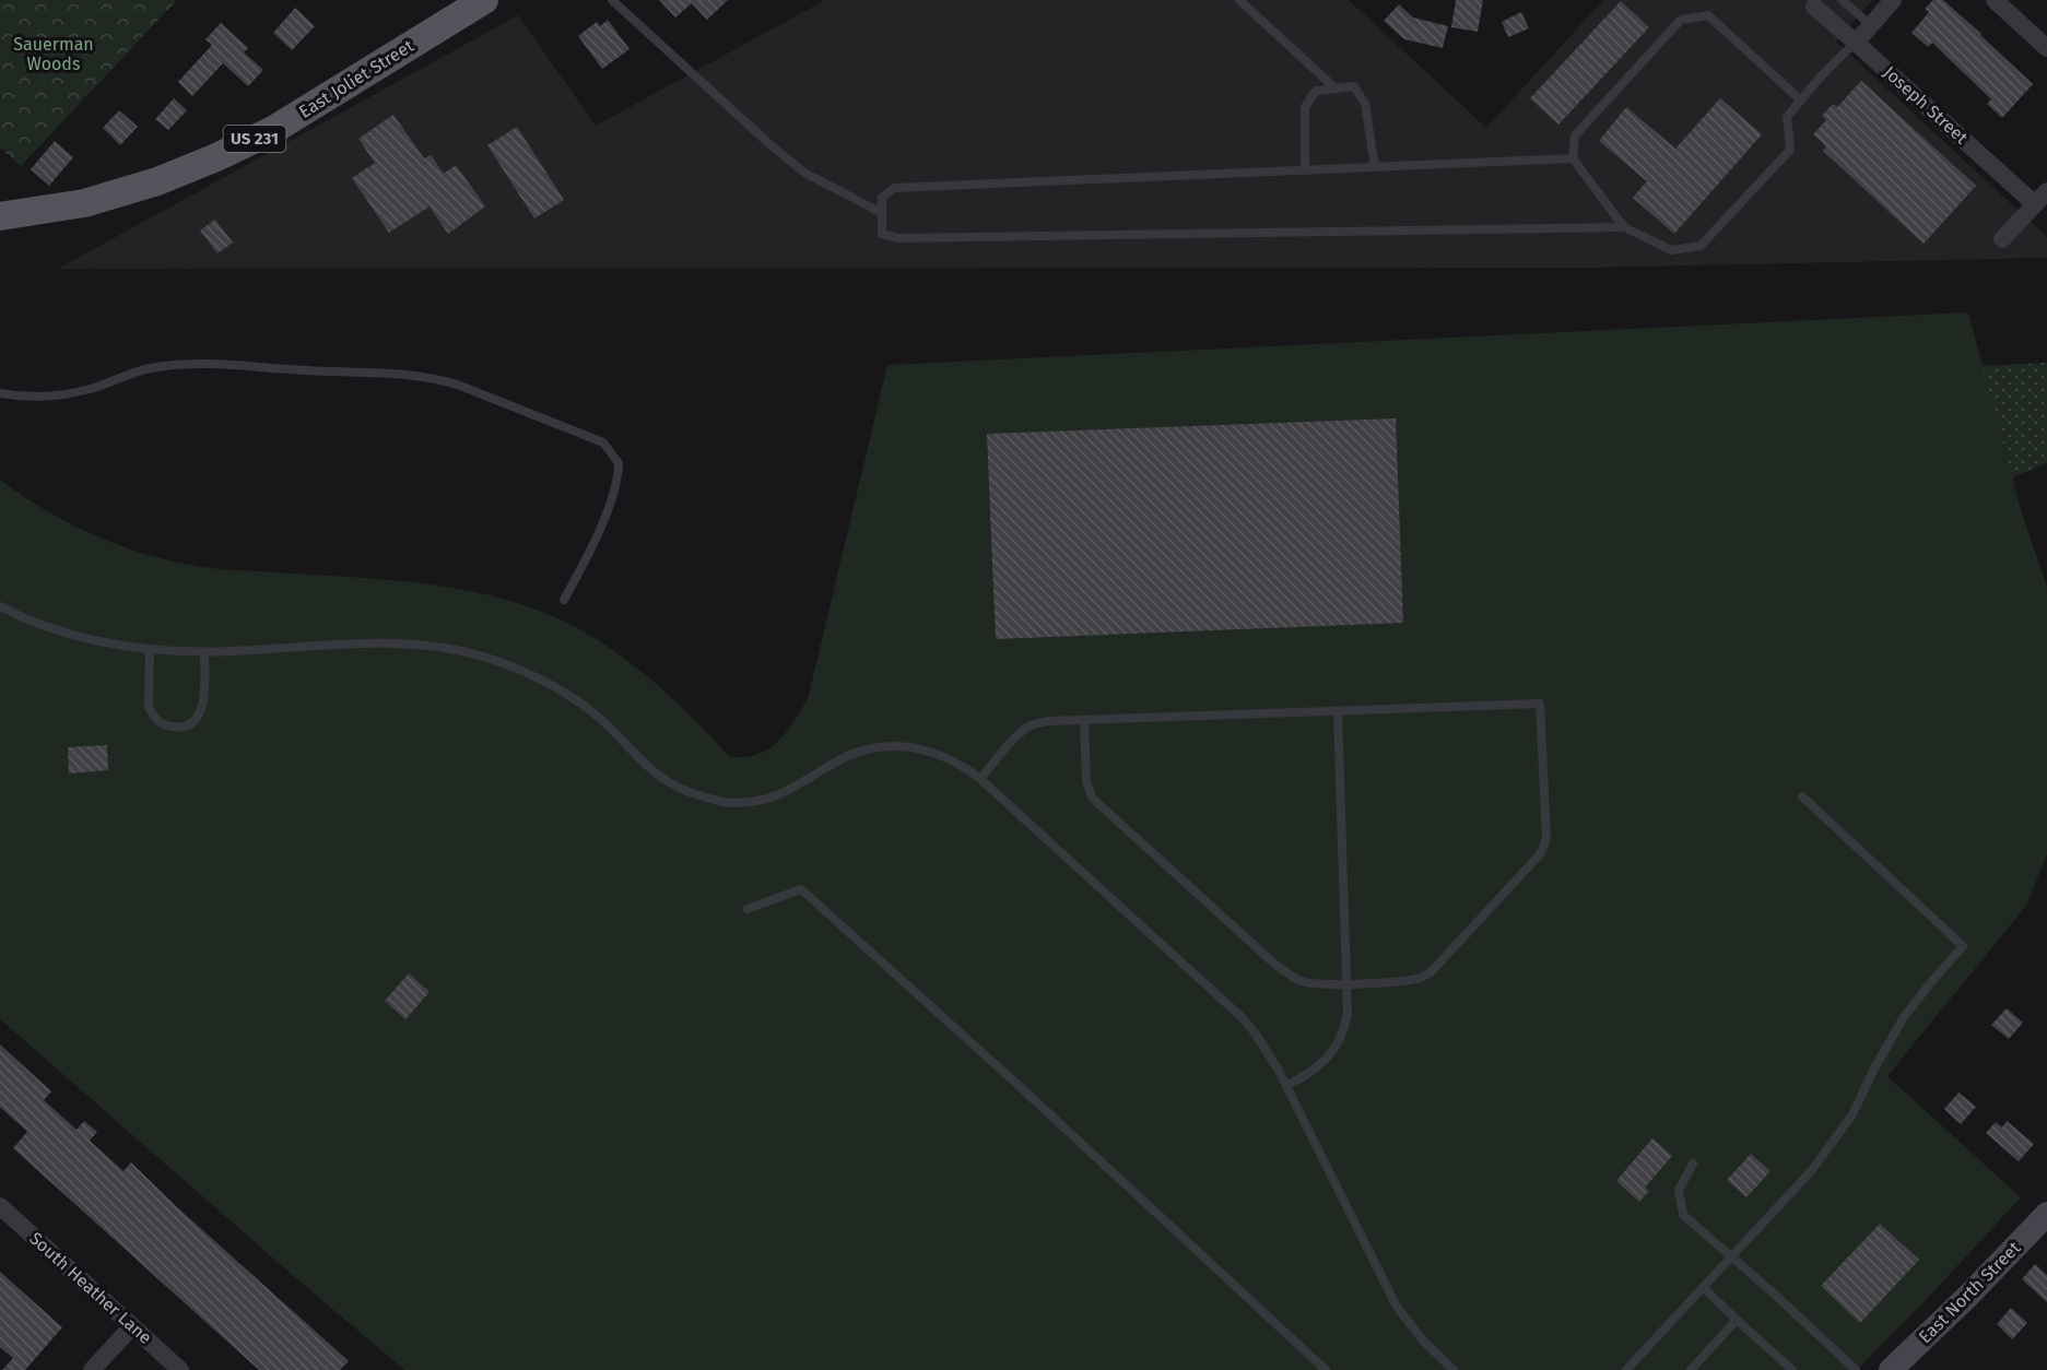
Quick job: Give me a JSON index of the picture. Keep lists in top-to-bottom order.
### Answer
{
  "streets": {
    "main road": ["East Joliet Street", "US 231"],
    "street": ["Joseph Street", "South Heather Lane", "East North Street"]
  },
  "parks": ["Sauerman Woods"]
}
